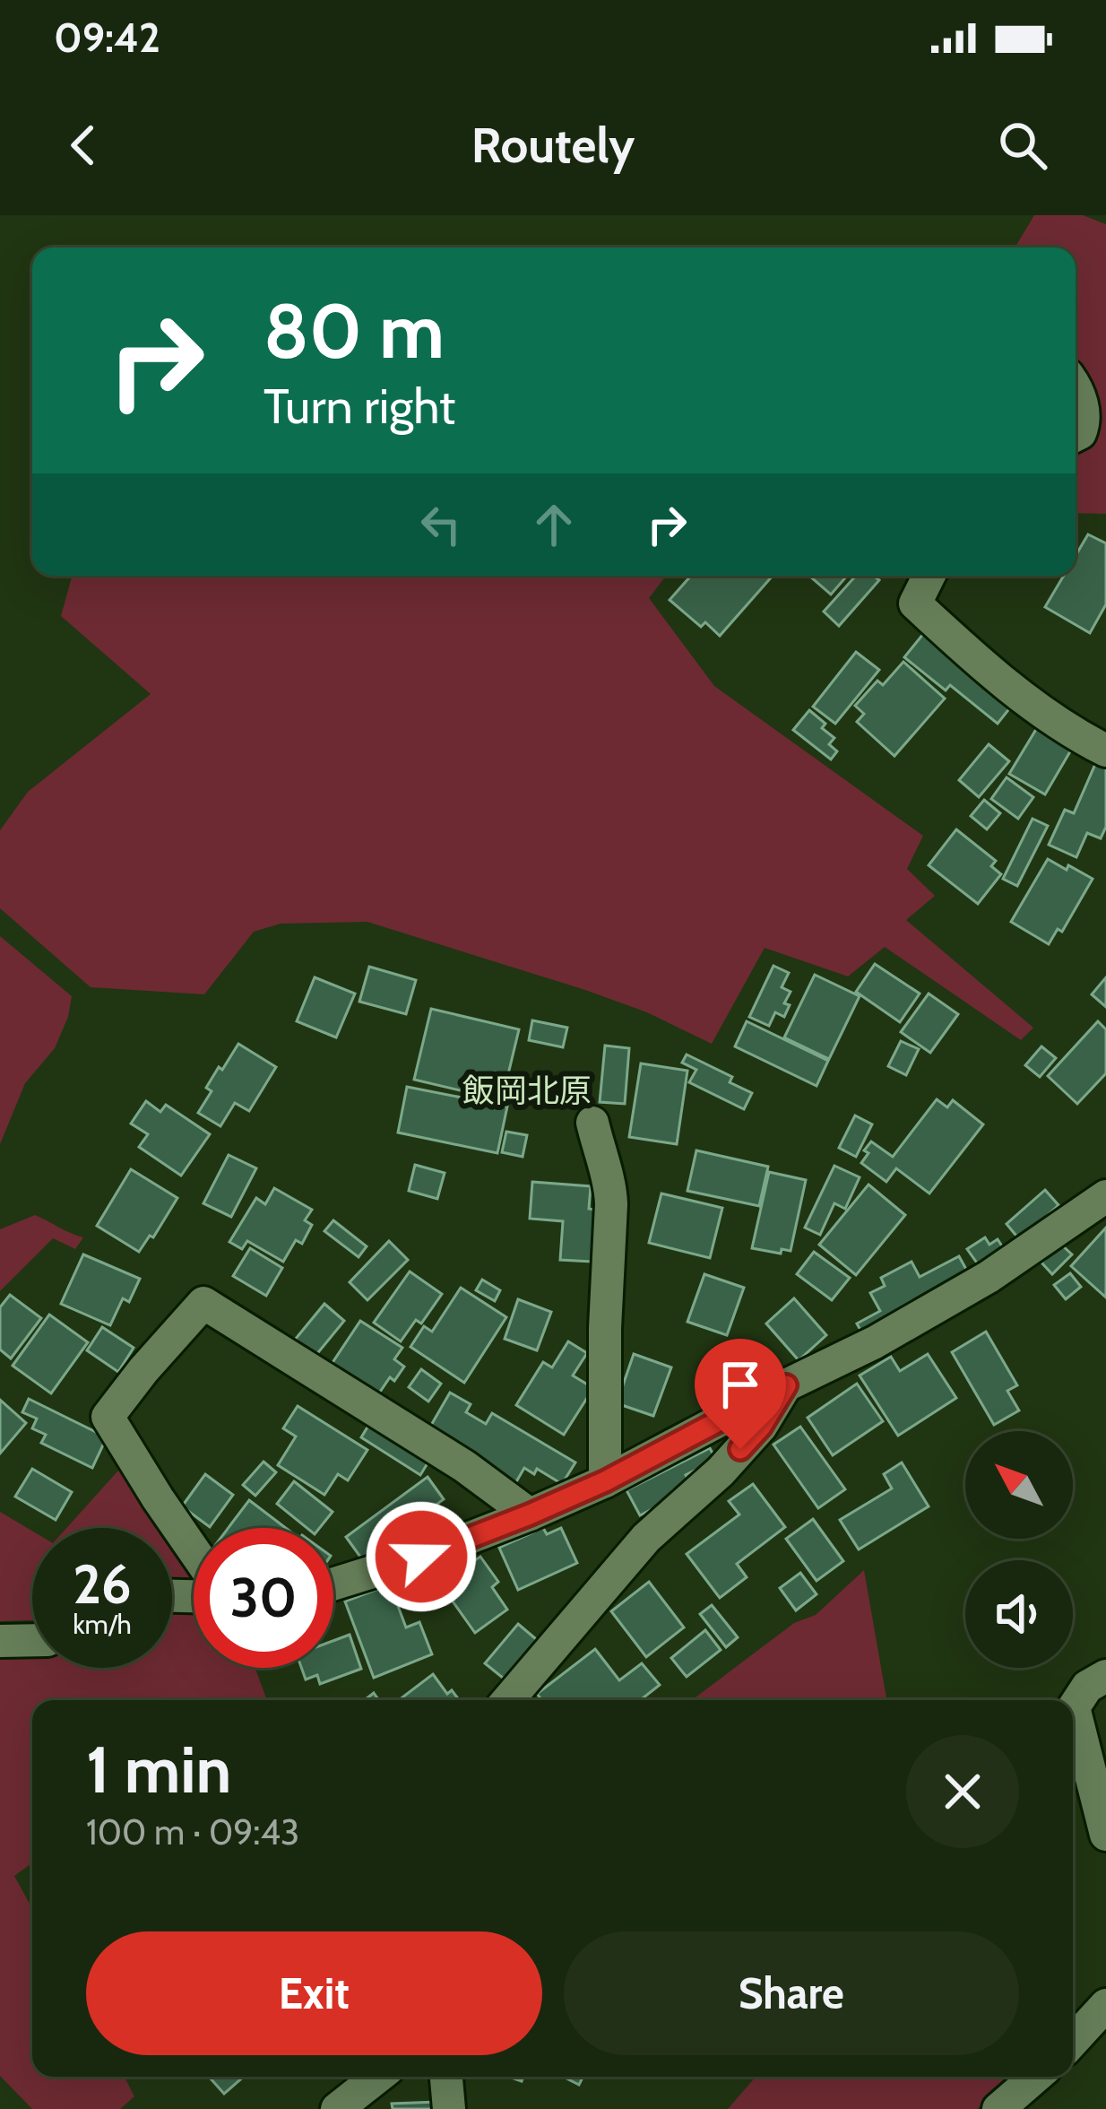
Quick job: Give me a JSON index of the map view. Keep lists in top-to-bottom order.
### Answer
{
  "districts": ["飯岡北原"],
  "north": "top left",
  "page": {
    "status": "09:42",
    "header": "Routely",
    "turn": ["80 m", "Turn right"],
    "speed": "26 km/h",
    "limit": "30",
    "heading": ["1 min", "100 m · 09:43"],
    "buttons": ["Exit", "Share"]
  }
}
